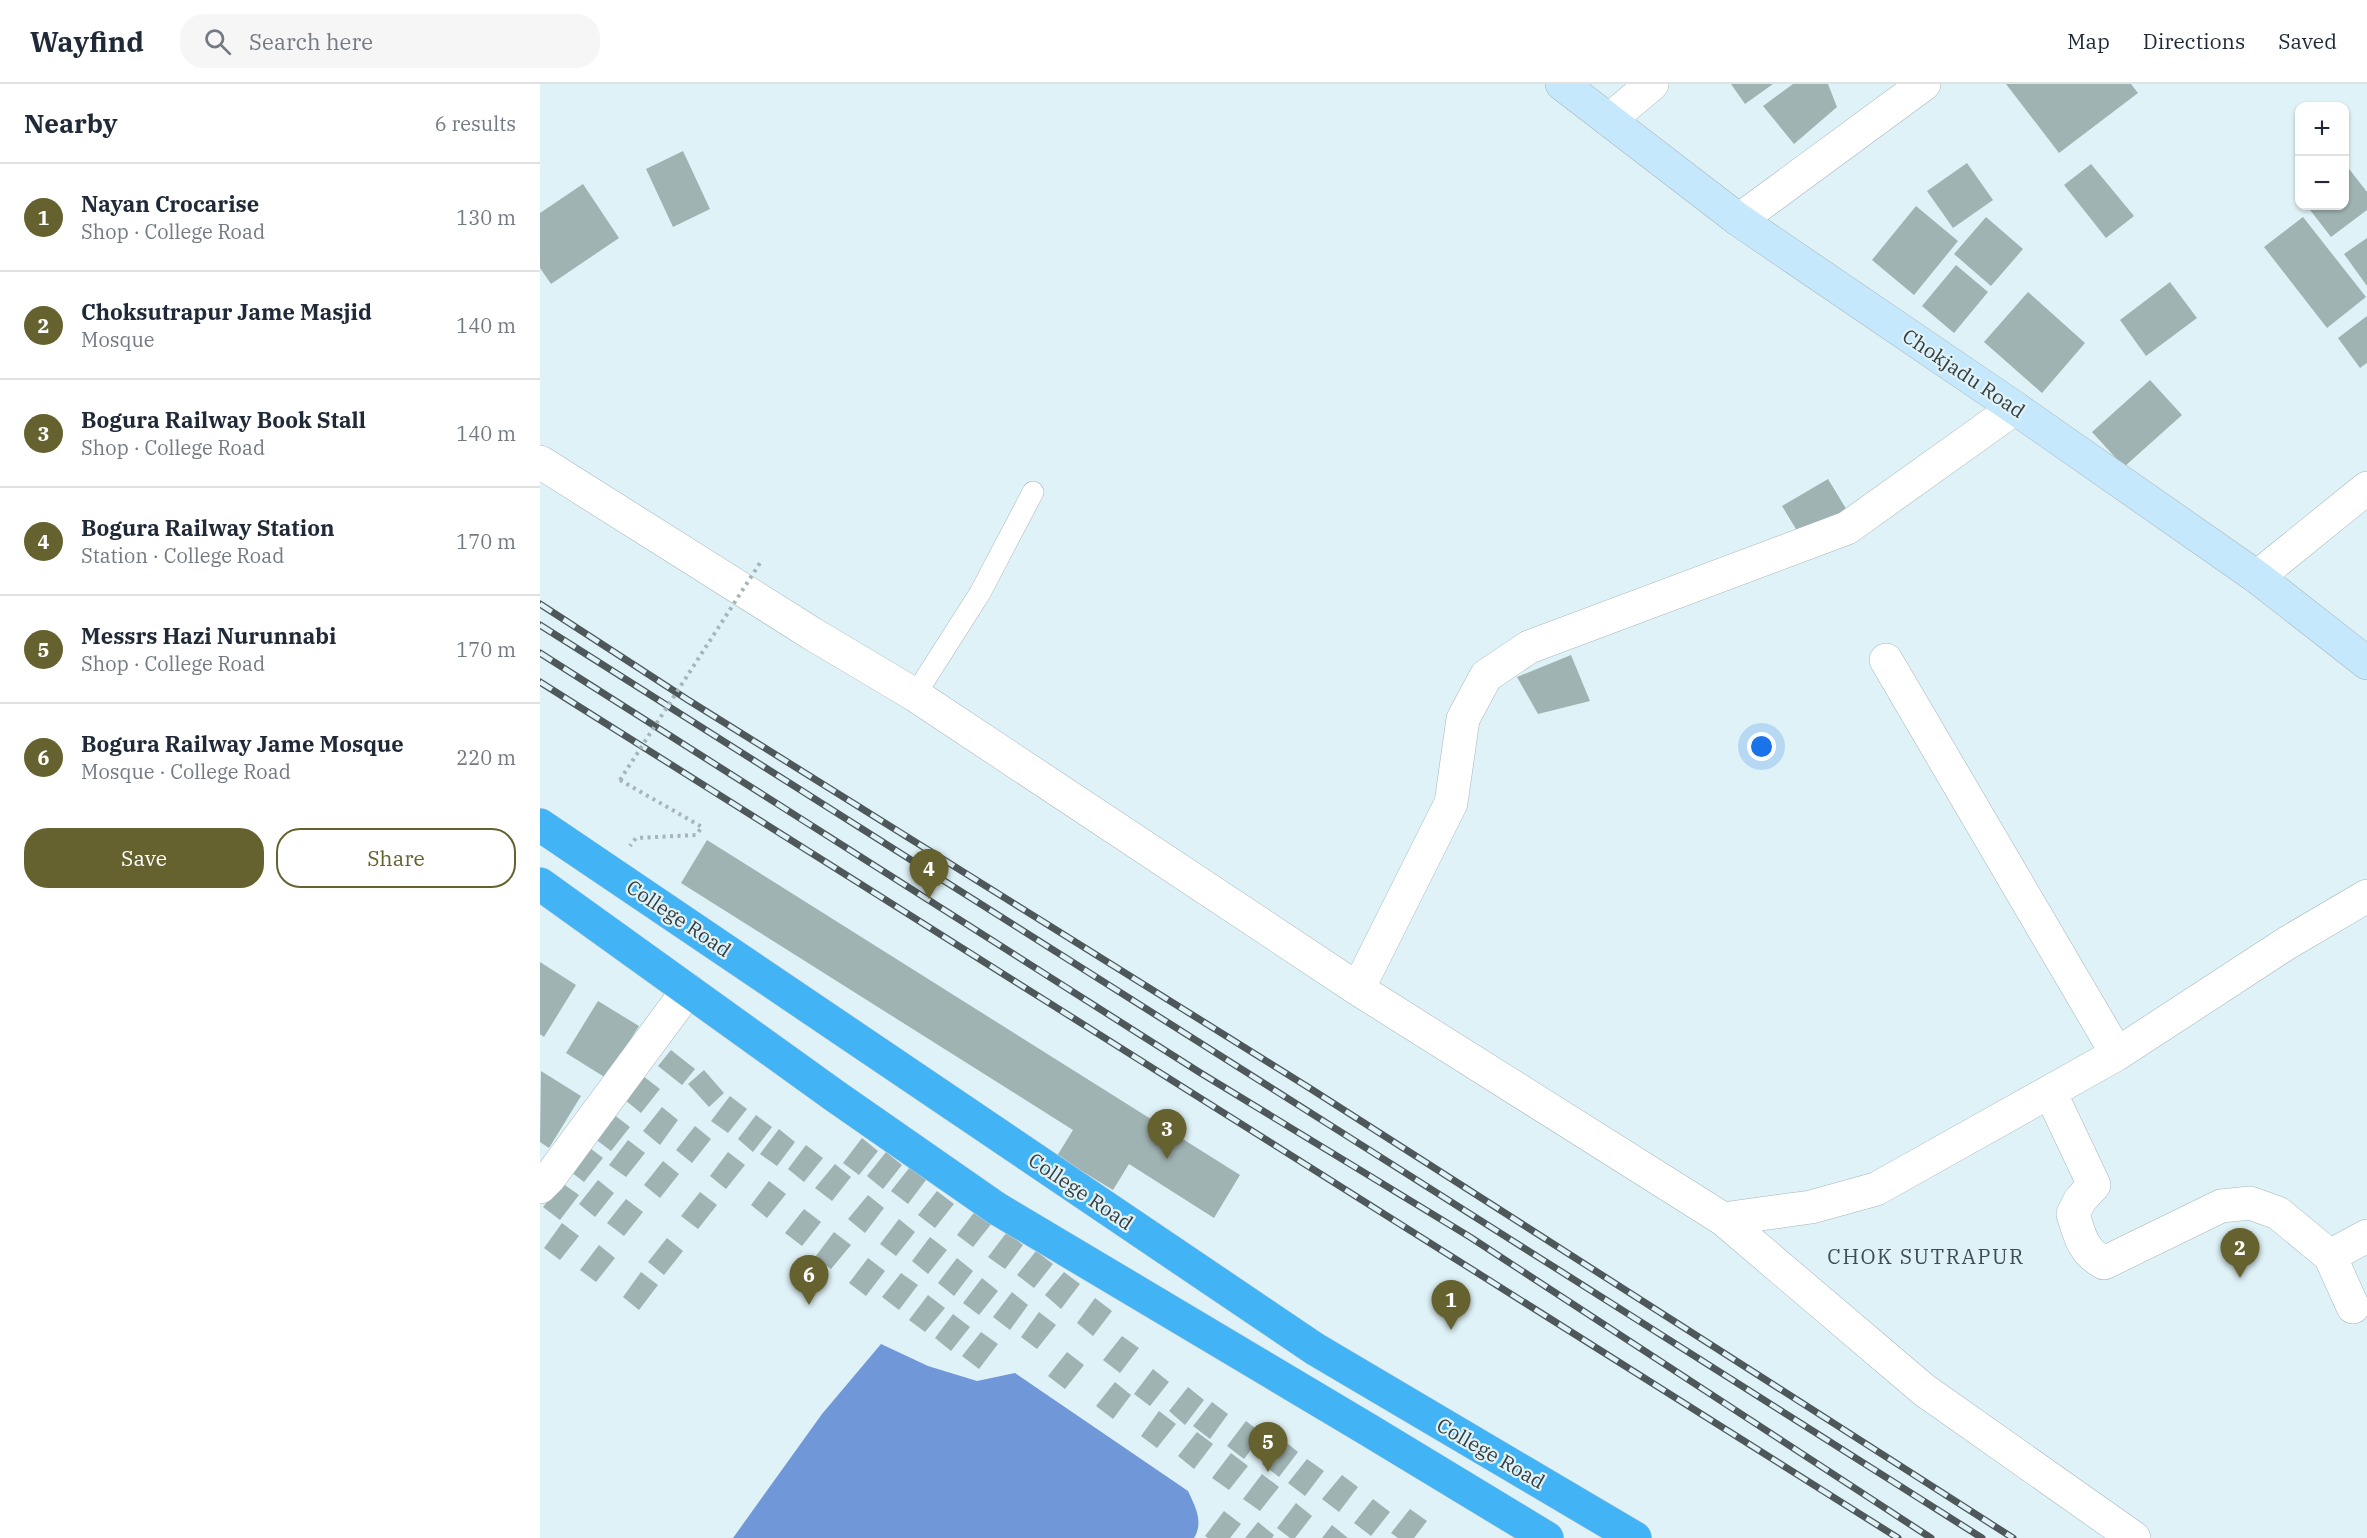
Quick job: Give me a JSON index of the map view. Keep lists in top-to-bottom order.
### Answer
{
  "streets": {
    "highway": ["College Road"],
    "street": ["Chokjadu Road"]
  },
  "districts": ["CHOK SUTRAPUR"],
  "page": {
    "header": "Wayfind",
    "search": "Search here",
    "nav": ["Map", "Directions", "Saved"],
    "heading": ["Nearby", "6 results"],
    "map_buttons": ["+", "−"],
    "list": [
      {
        "mark": "1",
        "name": "Nayan Crocarise",
        "note": "Shop · College Road",
        "value": "130 m"
      },
      {
        "mark": "2",
        "name": "Choksutrapur Jame Masjid",
        "note": "Mosque",
        "value": "140 m"
      },
      {
        "mark": "3",
        "name": "Bogura Railway Book Stall",
        "note": "Shop · College Road",
        "value": "140 m"
      },
      {
        "mark": "4",
        "name": "Bogura Railway Station",
        "note": "Station · College Road",
        "value": "170 m"
      },
      {
        "mark": "5",
        "name": "Messrs Hazi Nurunnabi",
        "note": "Shop · College Road",
        "value": "170 m"
      },
      {
        "mark": "6",
        "name": "Bogura Railway Jame Mosque",
        "note": "Mosque · College Road",
        "value": "220 m"
      }
    ],
    "buttons": ["Save", "Share"],
    "pins": [
      "4",
      "3",
      "2",
      "6",
      "1",
      "5"
    ]
  }
}
